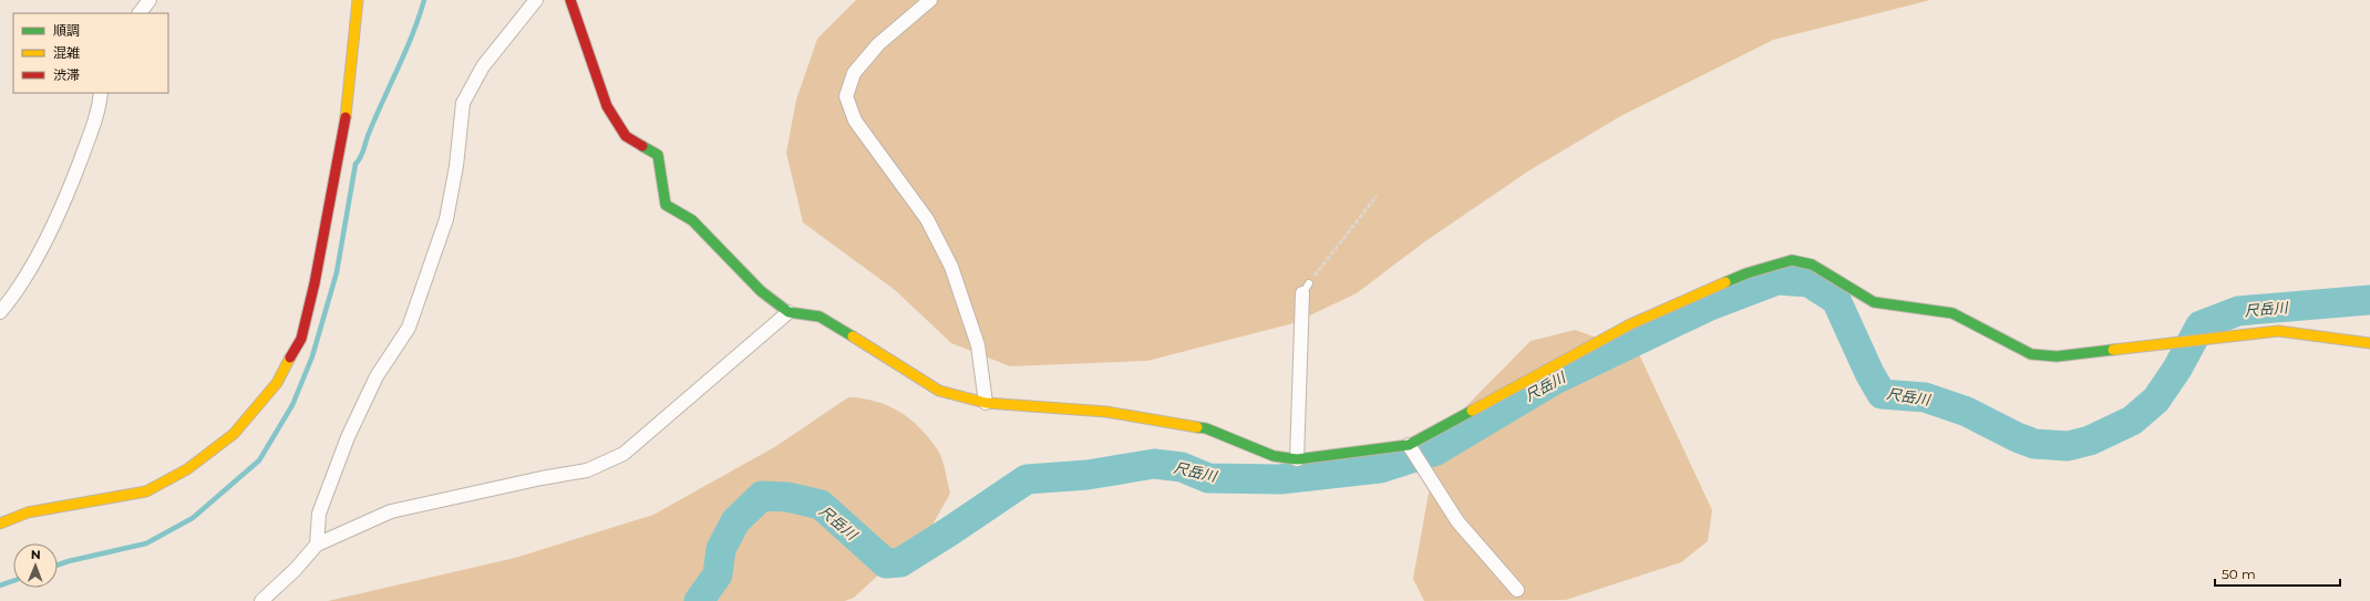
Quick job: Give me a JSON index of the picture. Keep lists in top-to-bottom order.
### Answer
{
  "water": ["尺岳川"],
  "legend": ["順調", "混雑", "渋滞"],
  "scale_bar": "50 m",
  "north": "top"
}
